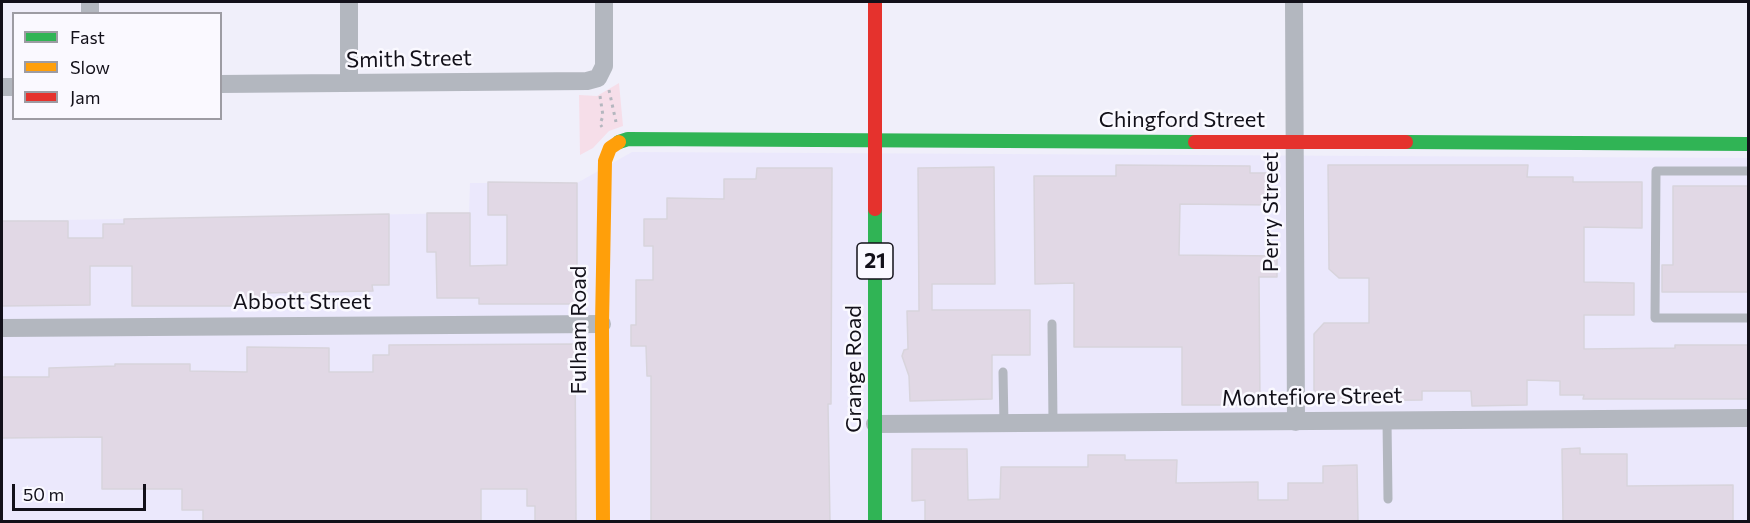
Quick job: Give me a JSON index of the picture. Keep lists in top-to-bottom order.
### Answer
{
  "streets": {
    "street": [
      "Smith Street",
      "Chingford Street",
      "Perry Street",
      "21",
      "Abbott Street",
      "Fulham Road",
      "Grange Road",
      "Montefiore Street"
    ]
  },
  "crossings": [
    ["Chingford Street", "Perry Street"],
    ["Chingford Street", "Fulham Road"],
    ["Chingford Street", "Grange Road"],
    ["Perry Street", "Montefiore Street"],
    ["Abbott Street", "Fulham Road"],
    ["Grange Road", "Montefiore Street"]
  ],
  "legend": ["Fast", "Slow", "Jam"],
  "scale_bar": "50 m"
}
